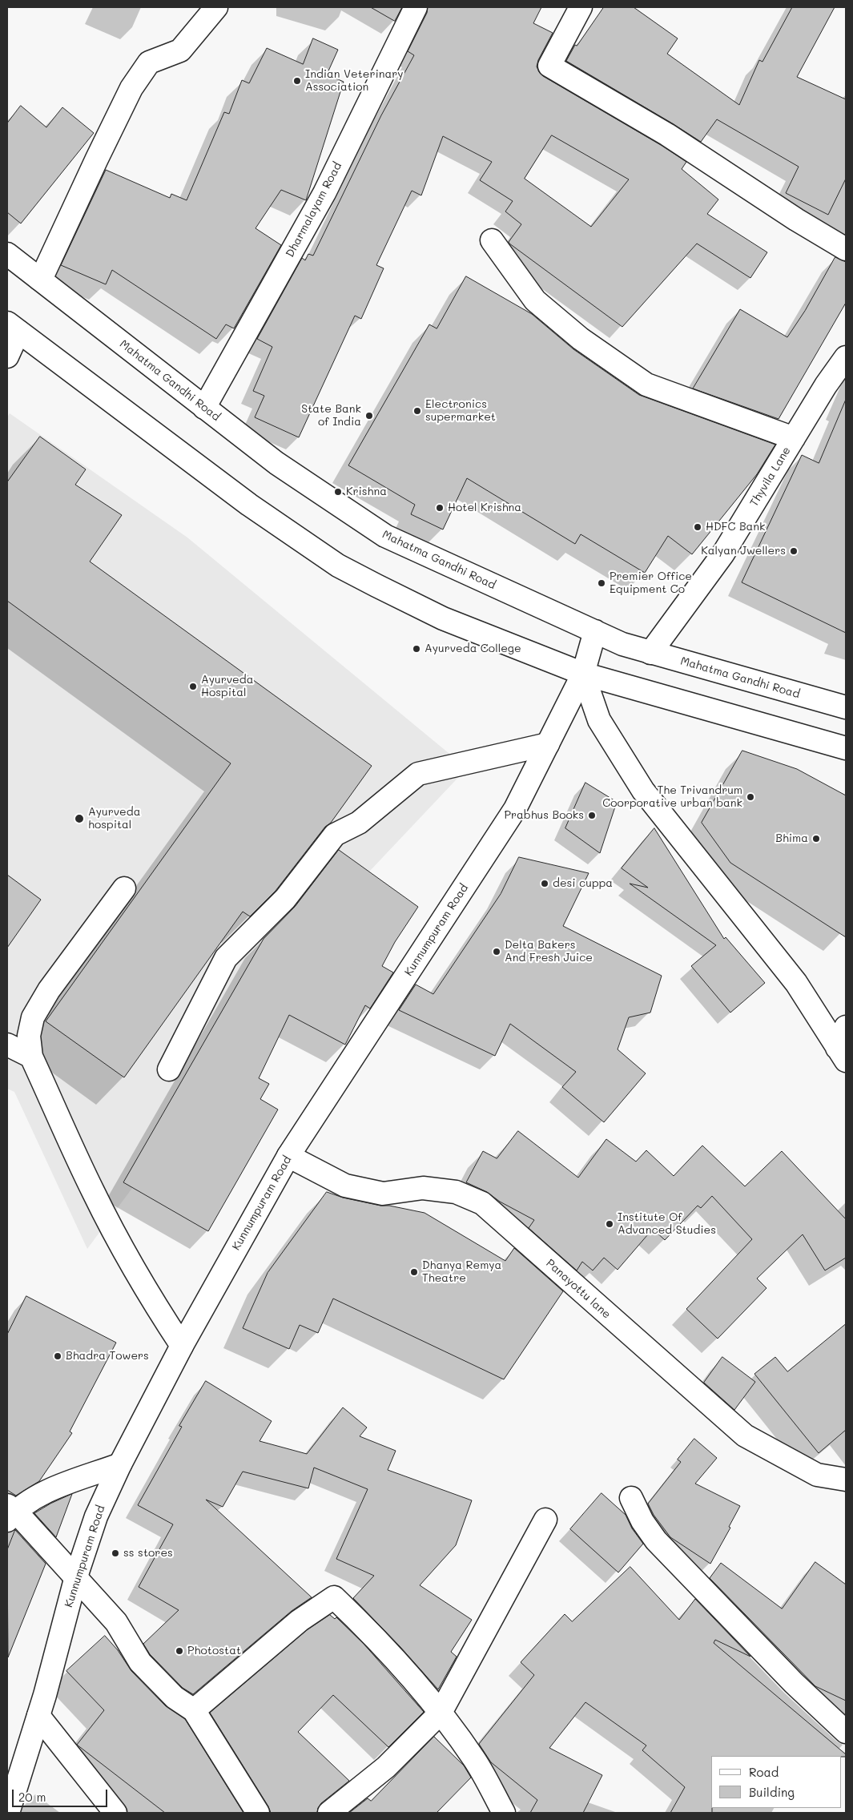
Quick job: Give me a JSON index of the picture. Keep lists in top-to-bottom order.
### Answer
{
  "streets": {
    "street": [
      "Dharmalayam Road",
      "Mahatma Gandhi Road",
      "Thyvila Lane",
      "Kunnumpuram Road",
      "Panayottu lane"
    ]
  },
  "crossings": [
    ["Dharmalayam Road", "Mahatma Gandhi Road"],
    ["Mahatma Gandhi Road", "Thyvila Lane"],
    ["Mahatma Gandhi Road", "Kunnumpuram Road"],
    ["Kunnumpuram Road", "Panayottu lane"]
  ],
  "places": [
    "Indian Veterinary Association",
    "Electronics supermarket",
    "State Bank of India",
    "Krishna",
    "Hotel Krishna",
    "HDFC Bank",
    "Kalyan Jwellers",
    "Premier Office Equipment Co",
    "Ayurveda College",
    "Ayurveda Hospital",
    "The Trivandrum Coorporative urban bank",
    "Prabhus Books",
    "Ayurveda hospital",
    "Bhima",
    "desi cuppa",
    "Delta Bakers And Fresh Juice",
    "Institute Of Advanced Studies",
    "Dhanya Remya Theatre",
    "Bhadra Towers",
    "ss stores",
    "Photostat"
  ],
  "legend": ["Road", "Building"],
  "scale_bar": "20 m"
}
